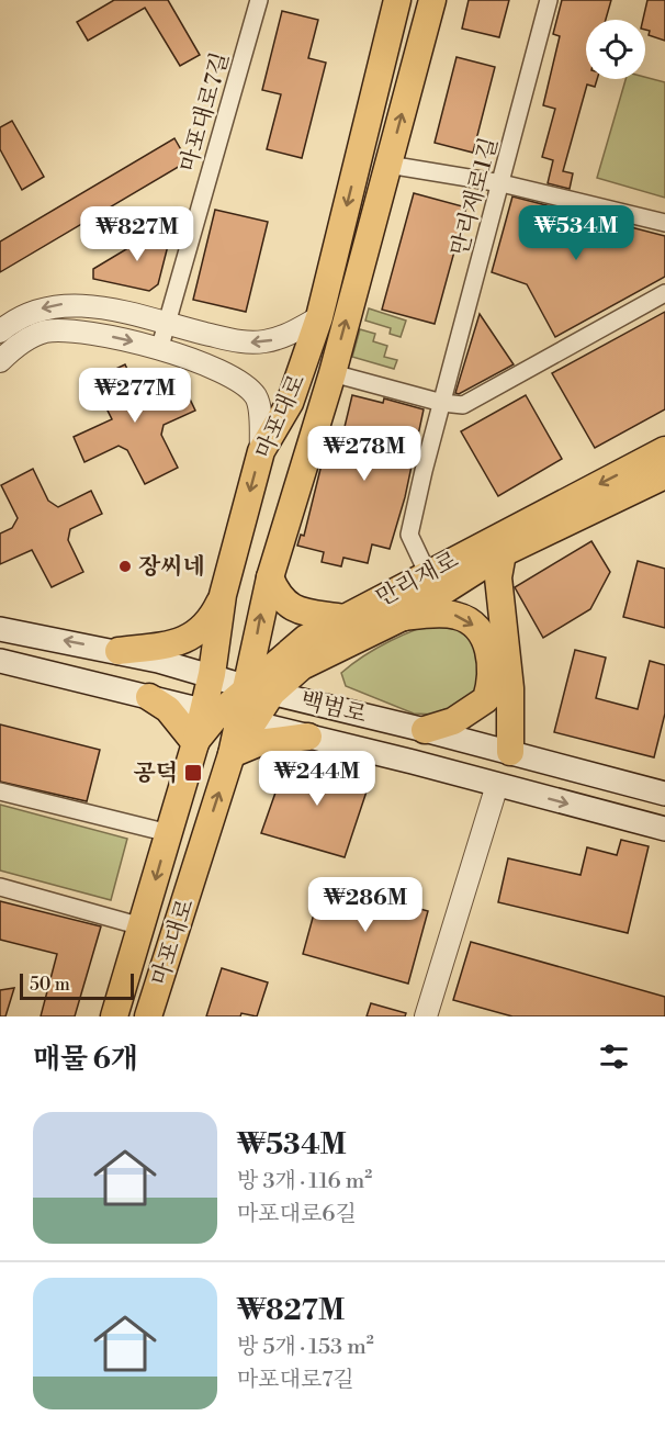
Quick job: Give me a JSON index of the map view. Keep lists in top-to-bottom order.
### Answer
{
  "streets": {
    "main road": ["마포대로", "만리재로", "백범로"],
    "street": ["마포대로7길", "만리재로1길"]
  },
  "crossings": [
    ["만리재로1길", "마포대로"],
    ["만리재로1길", "만리재로"],
    ["마포대로", "만리재로"],
    ["마포대로", "백범로"],
    ["만리재로", "백범로"]
  ],
  "places": {
    "other": ["장씨네"],
    "transit": ["공덕"]
  },
  "scale_bar": "50 m",
  "page": {
    "price": [
      "₩534M",
      "₩827M",
      "₩277M",
      "₩278M",
      "₩244M",
      "₩286M"
    ],
    "scale": "50 m",
    "heading": "매물 6개",
    "list": [
      {
        "name": "₩534M",
        "note": "방 3개 · 116 m² · 마포대로6길"
      },
      {
        "name": "₩827M",
        "note": "방 5개 · 153 m² · 마포대로7길"
      }
    ]
  }
}
